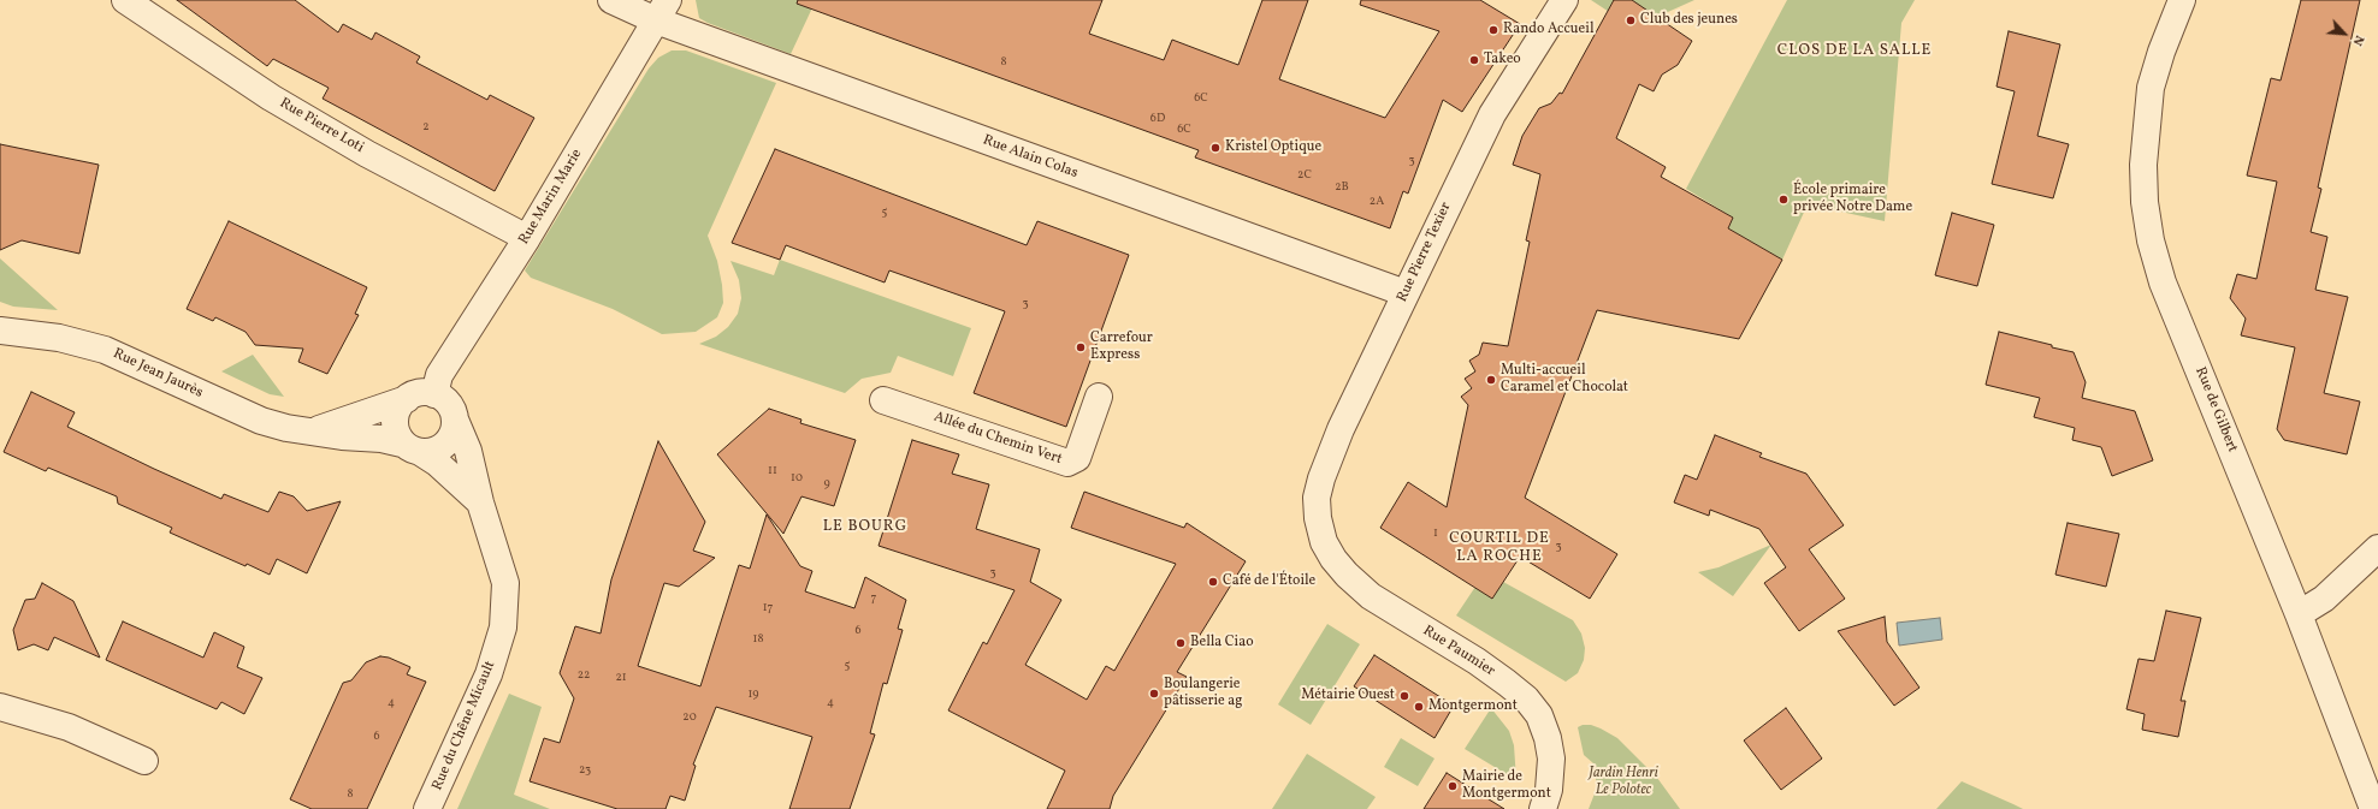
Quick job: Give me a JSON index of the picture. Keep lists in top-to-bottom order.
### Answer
{
  "streets": {
    "street": [
      "Rue Pierre Loti",
      "Rue Alain Colas",
      "Rue Marin Marie",
      "Rue Pierre Texier",
      "Rue Jean Jaurès",
      "Rue de Gilbert",
      "Allée du Chemin Vert",
      "Rue Paumier",
      "Rue du Chêne Micault"
    ]
  },
  "crossings": [
    ["Rue Pierre Loti", "Rue Marin Marie"],
    ["Rue Alain Colas", "Rue Marin Marie"],
    ["Rue Alain Colas", "Rue Pierre Texier"],
    ["Rue Marin Marie", "Rue Jean Jaurès"],
    ["Rue Marin Marie", "Rue du Chêne Micault"],
    ["Rue Pierre Texier", "Rue Paumier"],
    ["Rue Jean Jaurès", "Rue du Chêne Micault"]
  ],
  "districts": ["CLOS DE LA SALLE", "LE BOURG", "COURTIL DE LA ROCHE"],
  "parks": ["Jardin Henri Le Polotec"],
  "places": [
    "Club des jeunes",
    "Rando Accueil",
    "Takeo",
    "Kristel Optique",
    "École primaire privée Notre Dame",
    "Carrefour Express",
    "Multi-accueil Caramel et Chocolat",
    "Café de l'Étoile",
    "Bella Ciao",
    "Boulangerie pâtisserie ag",
    "Métairie Ouest",
    "Montgermont",
    "Mairie de Montgermont"
  ],
  "house_numbers": [
    "8",
    "6C",
    "6D",
    "2",
    "6C",
    "3",
    "2C",
    "2B",
    "2A",
    "5",
    "3",
    "11",
    "10",
    "9",
    "1",
    "3",
    "3",
    "7",
    "17",
    "6",
    "18",
    "5",
    "22",
    "21",
    "19",
    "4",
    "4",
    "20",
    "6",
    "23",
    "8"
  ],
  "north": "bottom right"
}
